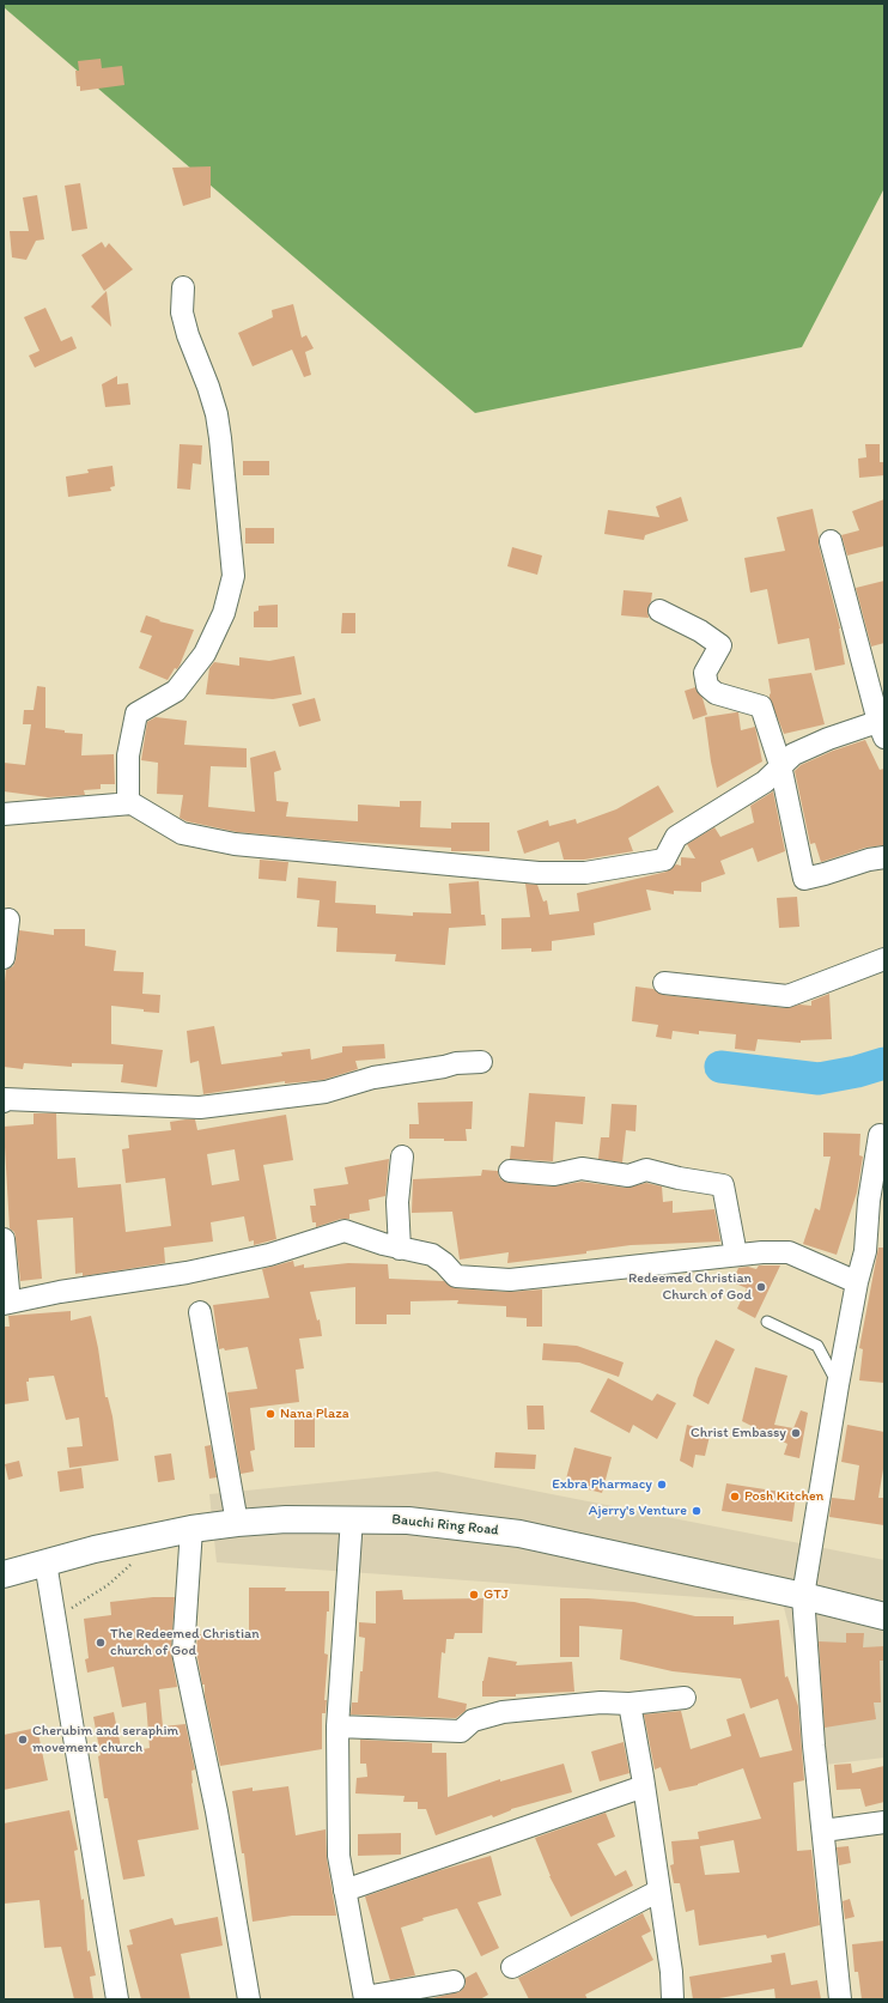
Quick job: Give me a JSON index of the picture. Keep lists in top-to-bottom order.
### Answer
{
  "streets": {
    "main road": ["Bauchi Ring Road"]
  },
  "places": [
    "Redeemed Christian Church of God",
    "Nana Plaza",
    "Christ Embassy",
    "Exbra Pharmacy",
    "Posh Kitchen",
    "Ajerry's Venture",
    "GTJ",
    "The Redeemed Christian church of God",
    "Cherubim and seraphim movement church"
  ]
}
